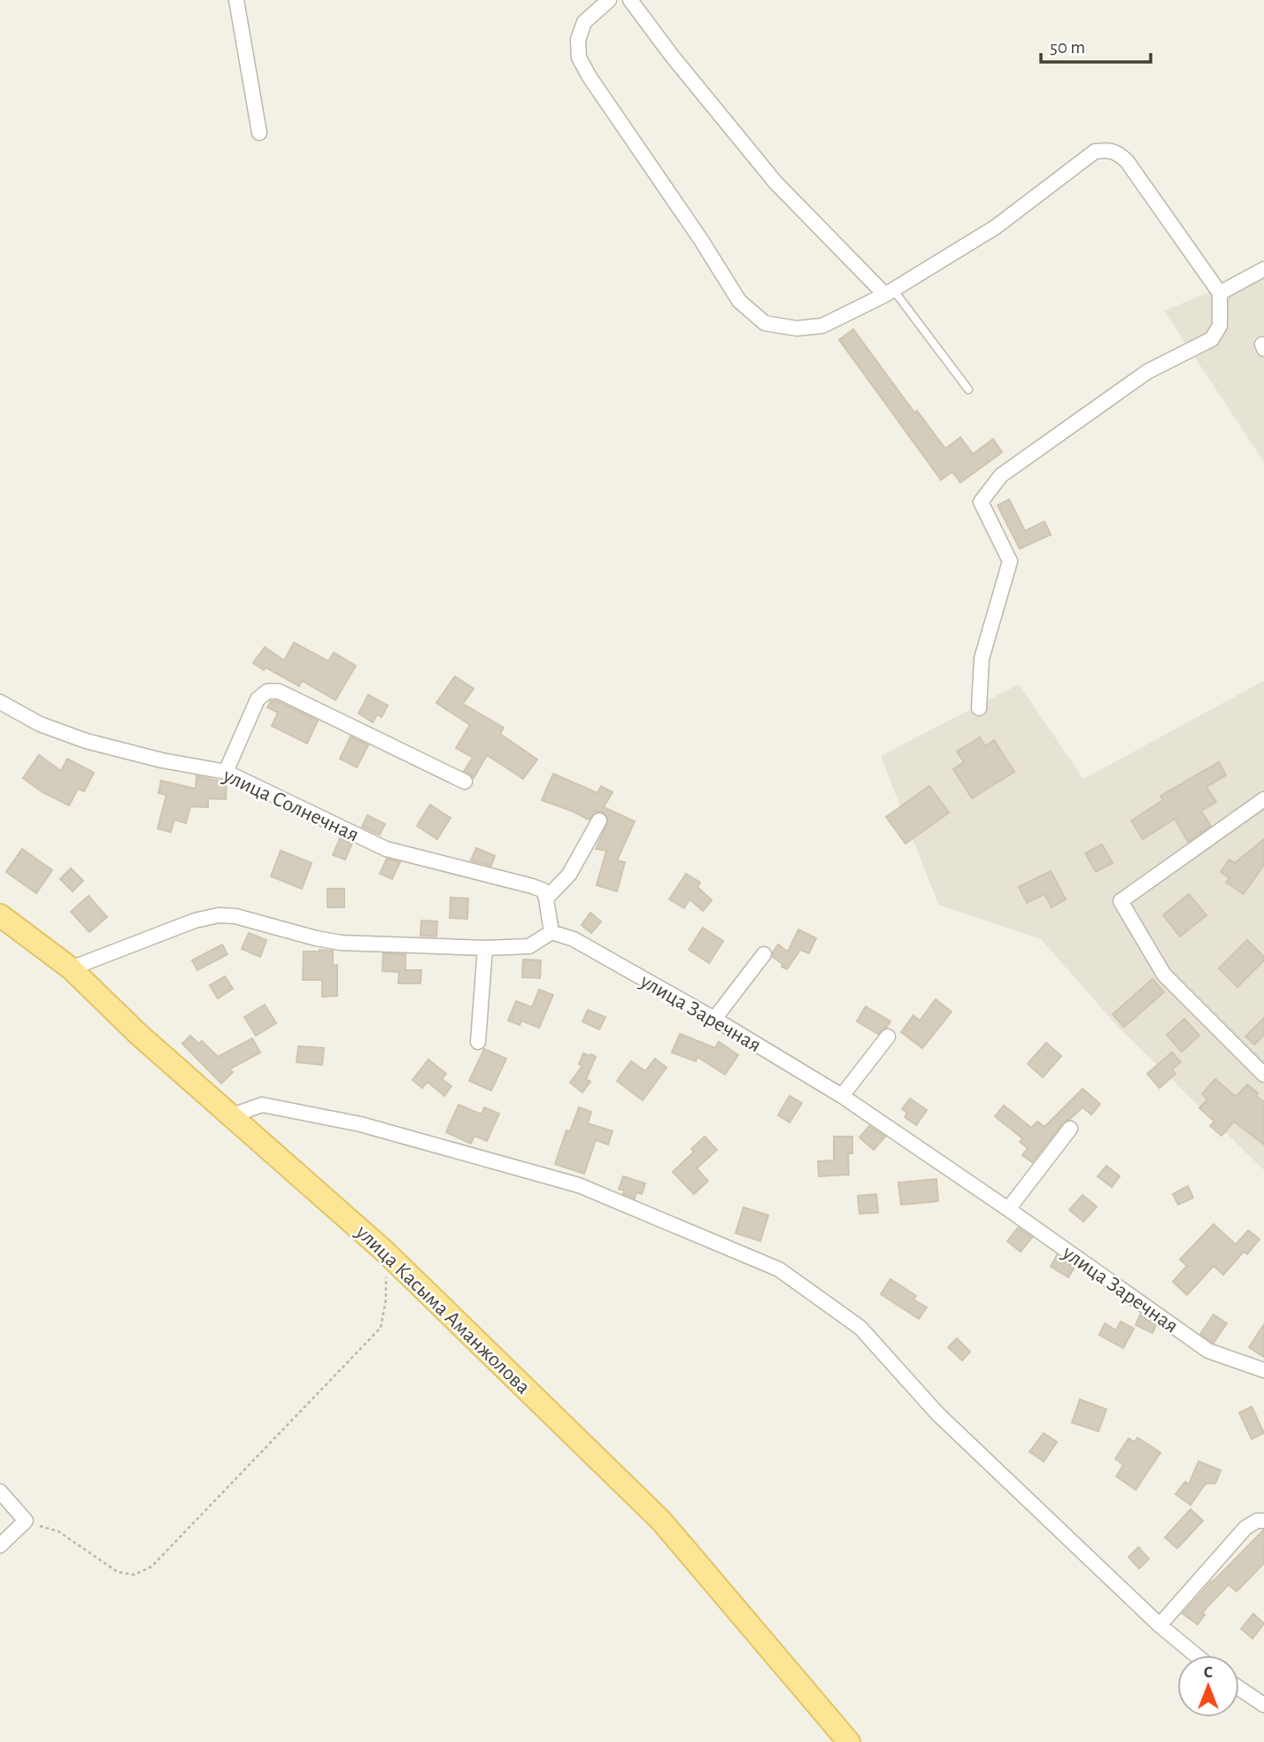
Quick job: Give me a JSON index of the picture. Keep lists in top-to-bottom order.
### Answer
{
  "streets": {
    "main road": ["улица Касыма Аманжолова"],
    "street": ["улица Солнечная", "улица Заречная"]
  },
  "scale_bar": "50 m",
  "north": "top"
}
